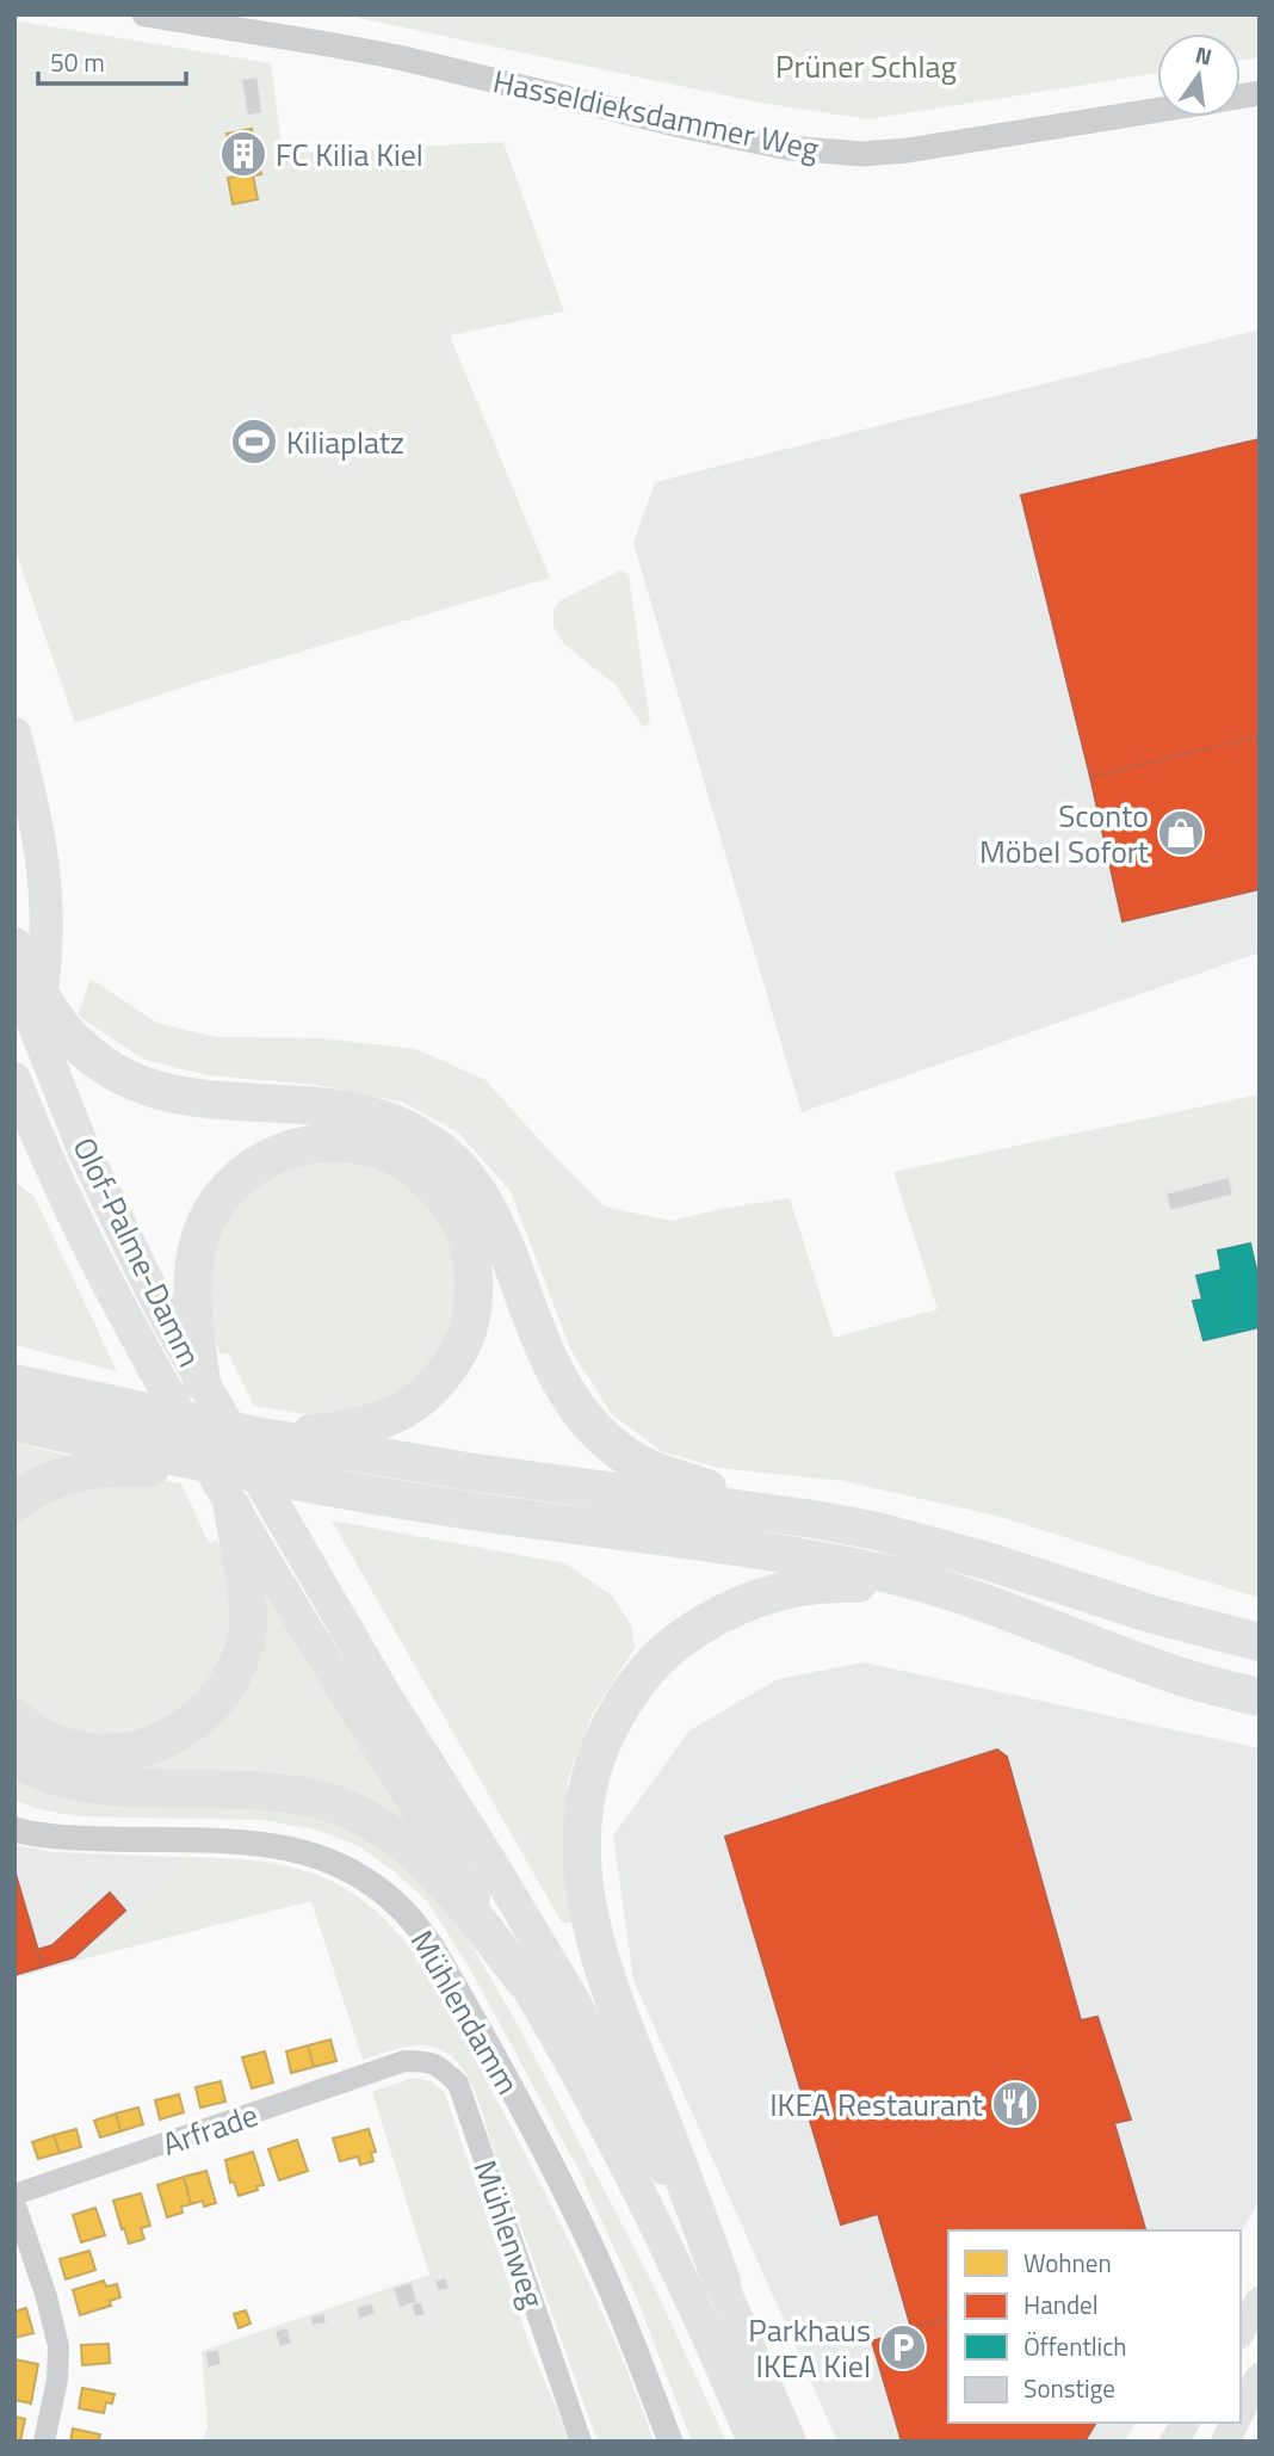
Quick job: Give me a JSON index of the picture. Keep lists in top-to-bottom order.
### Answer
{
  "streets": {
    "highway": ["Olof-Palme-Damm"],
    "street": [
      "Hasseldieksdammer Weg",
      "Mühlendamm",
      "Arfrade",
      "Mühlenweg"
    ]
  },
  "crossings": [
    ["Arfrade", "Mühlenweg"]
  ],
  "parks": ["Prüner Schlag"],
  "places": {
    "building": ["FC Kilia Kiel"],
    "sports": ["Kiliaplatz"],
    "shop": ["Sconto Möbel Sofort"],
    "restaurant": ["IKEA Restaurant"],
    "parking": ["Parkhaus IKEA Kiel"]
  },
  "legend": [
    "Wohnen",
    "Handel",
    "Öffentlich",
    "Sonstige"
  ],
  "scale_bar": "50 m",
  "north": "top"
}
